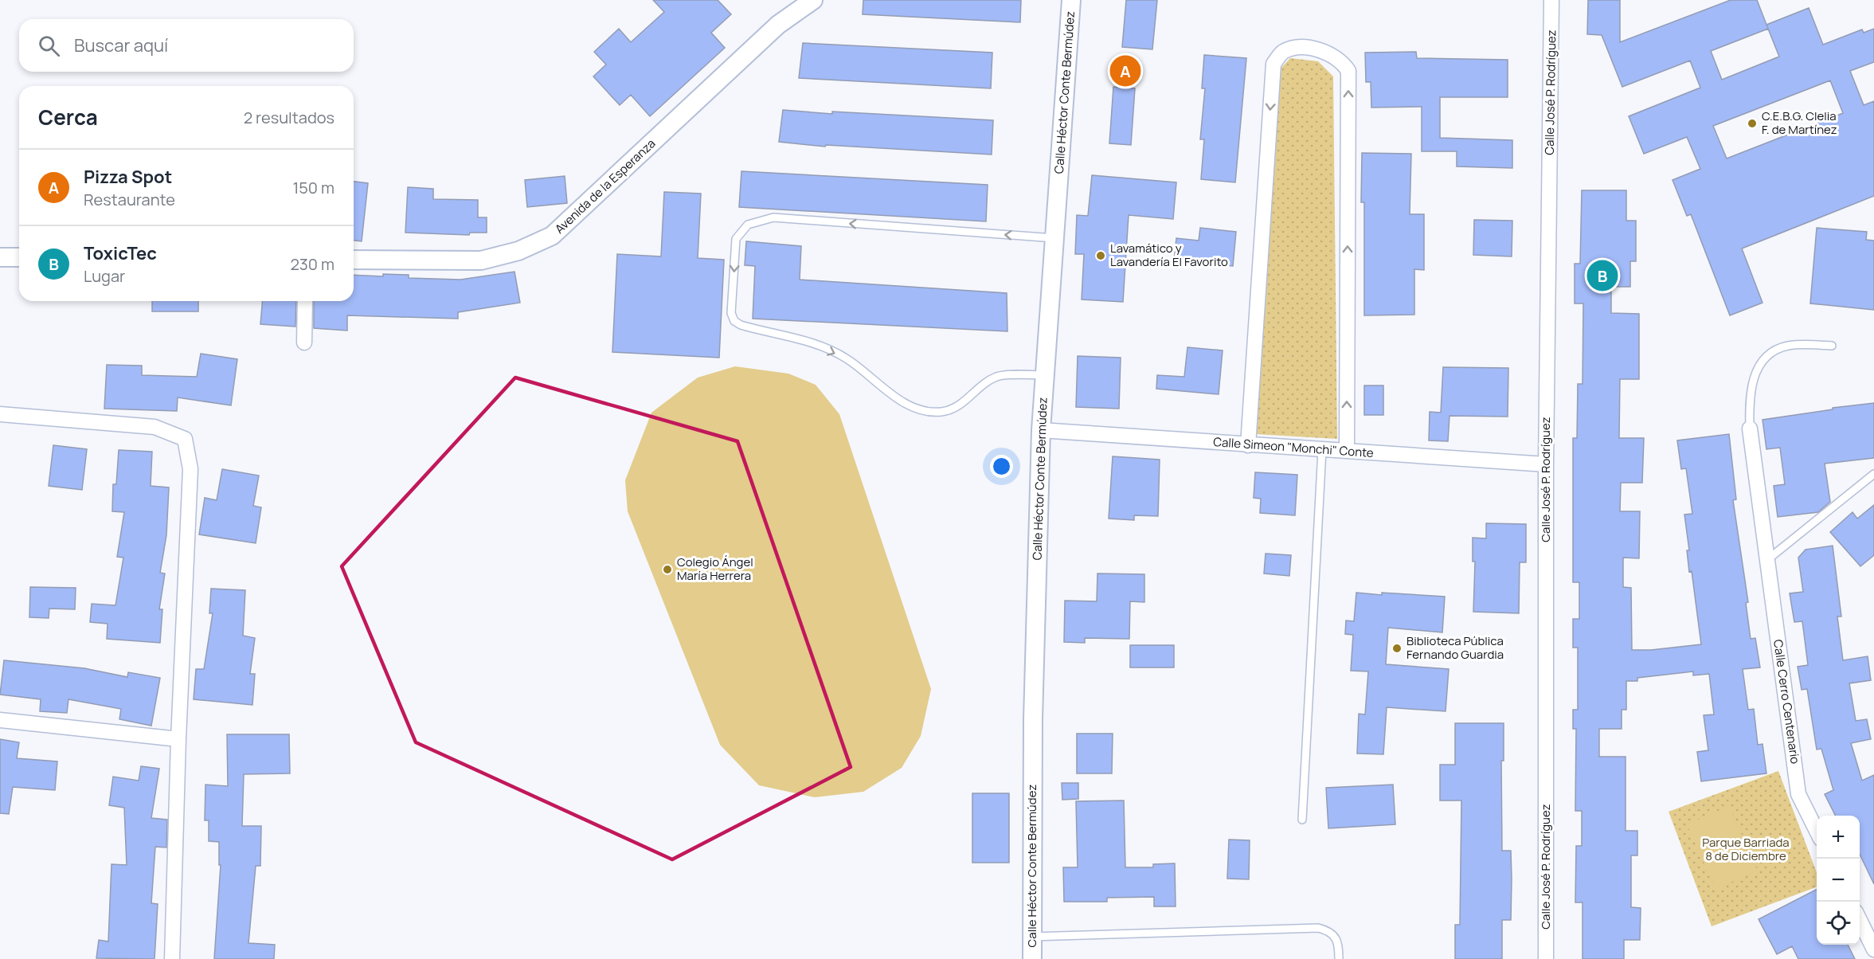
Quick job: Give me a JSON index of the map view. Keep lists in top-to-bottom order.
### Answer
{
  "streets": {
    "street": [
      "Calle Héctor Conte Bermúdez",
      "Calle José P. Rodríguez",
      "Avenida de la Esperanza",
      "Calle Simeon \"Monchi\" Conte",
      "Calle Cerro Centenario"
    ]
  },
  "crossings": [
    ["Calle Héctor Conte Bermúdez", "Calle Simeon \"Monchi\" Conte"],
    ["Calle José P. Rodríguez", "Calle Simeon \"Monchi\" Conte"]
  ],
  "parks": ["Parque Barriada 8 de Diciembre"],
  "places": [
    "C.E.B.G. Clelia F. de Martínez",
    "Lavamático y Lavandería El Favorito",
    "Colegio Ángel María Herrera",
    "Biblioteca Pública Fernando Guardia"
  ],
  "page": {
    "search": "Buscar aquí",
    "pins": ["A", "B"],
    "heading": ["Cerca", "2 resultados"],
    "list": [
      {
        "mark": "A",
        "name": "Pizza Spot",
        "note": "Restaurante",
        "value": "150 m"
      },
      {
        "mark": "B",
        "name": "ToxicTec",
        "note": "Lugar",
        "value": "230 m"
      }
    ],
    "map_buttons": ["+", "−"]
  }
}
